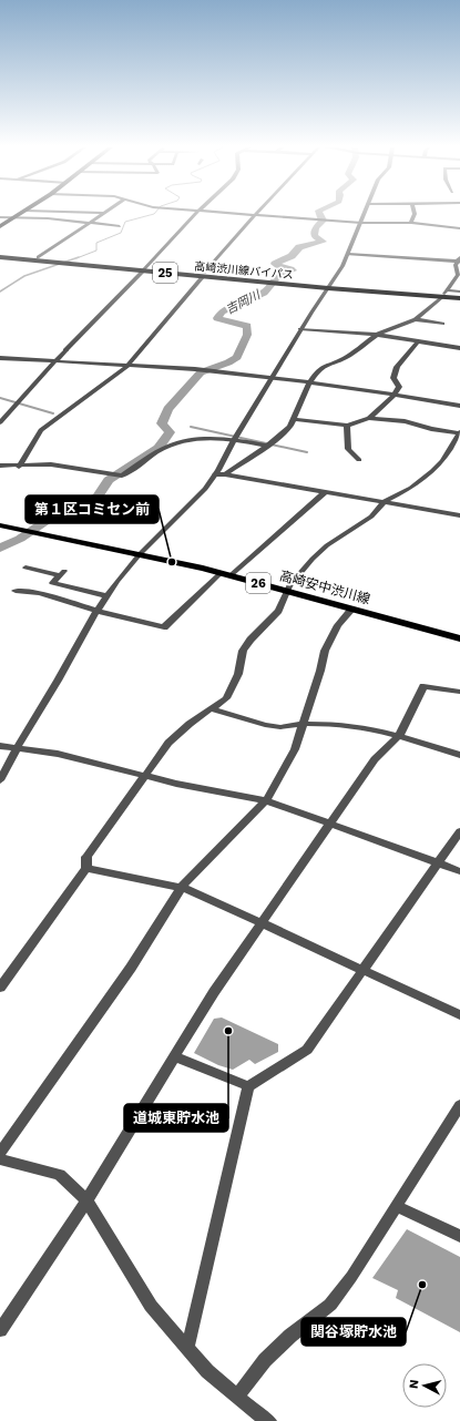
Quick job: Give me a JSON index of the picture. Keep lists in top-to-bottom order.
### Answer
{
  "streets": {
    "main road": [
      "高崎渋川線バイパス",
      "25",
      "26",
      "高崎安中渋川線"
    ]
  },
  "water": ["吉岡川"],
  "places": ["第１区コミセン前", "道城東貯水池", "関谷塚貯水池"],
  "north": "left"
}
